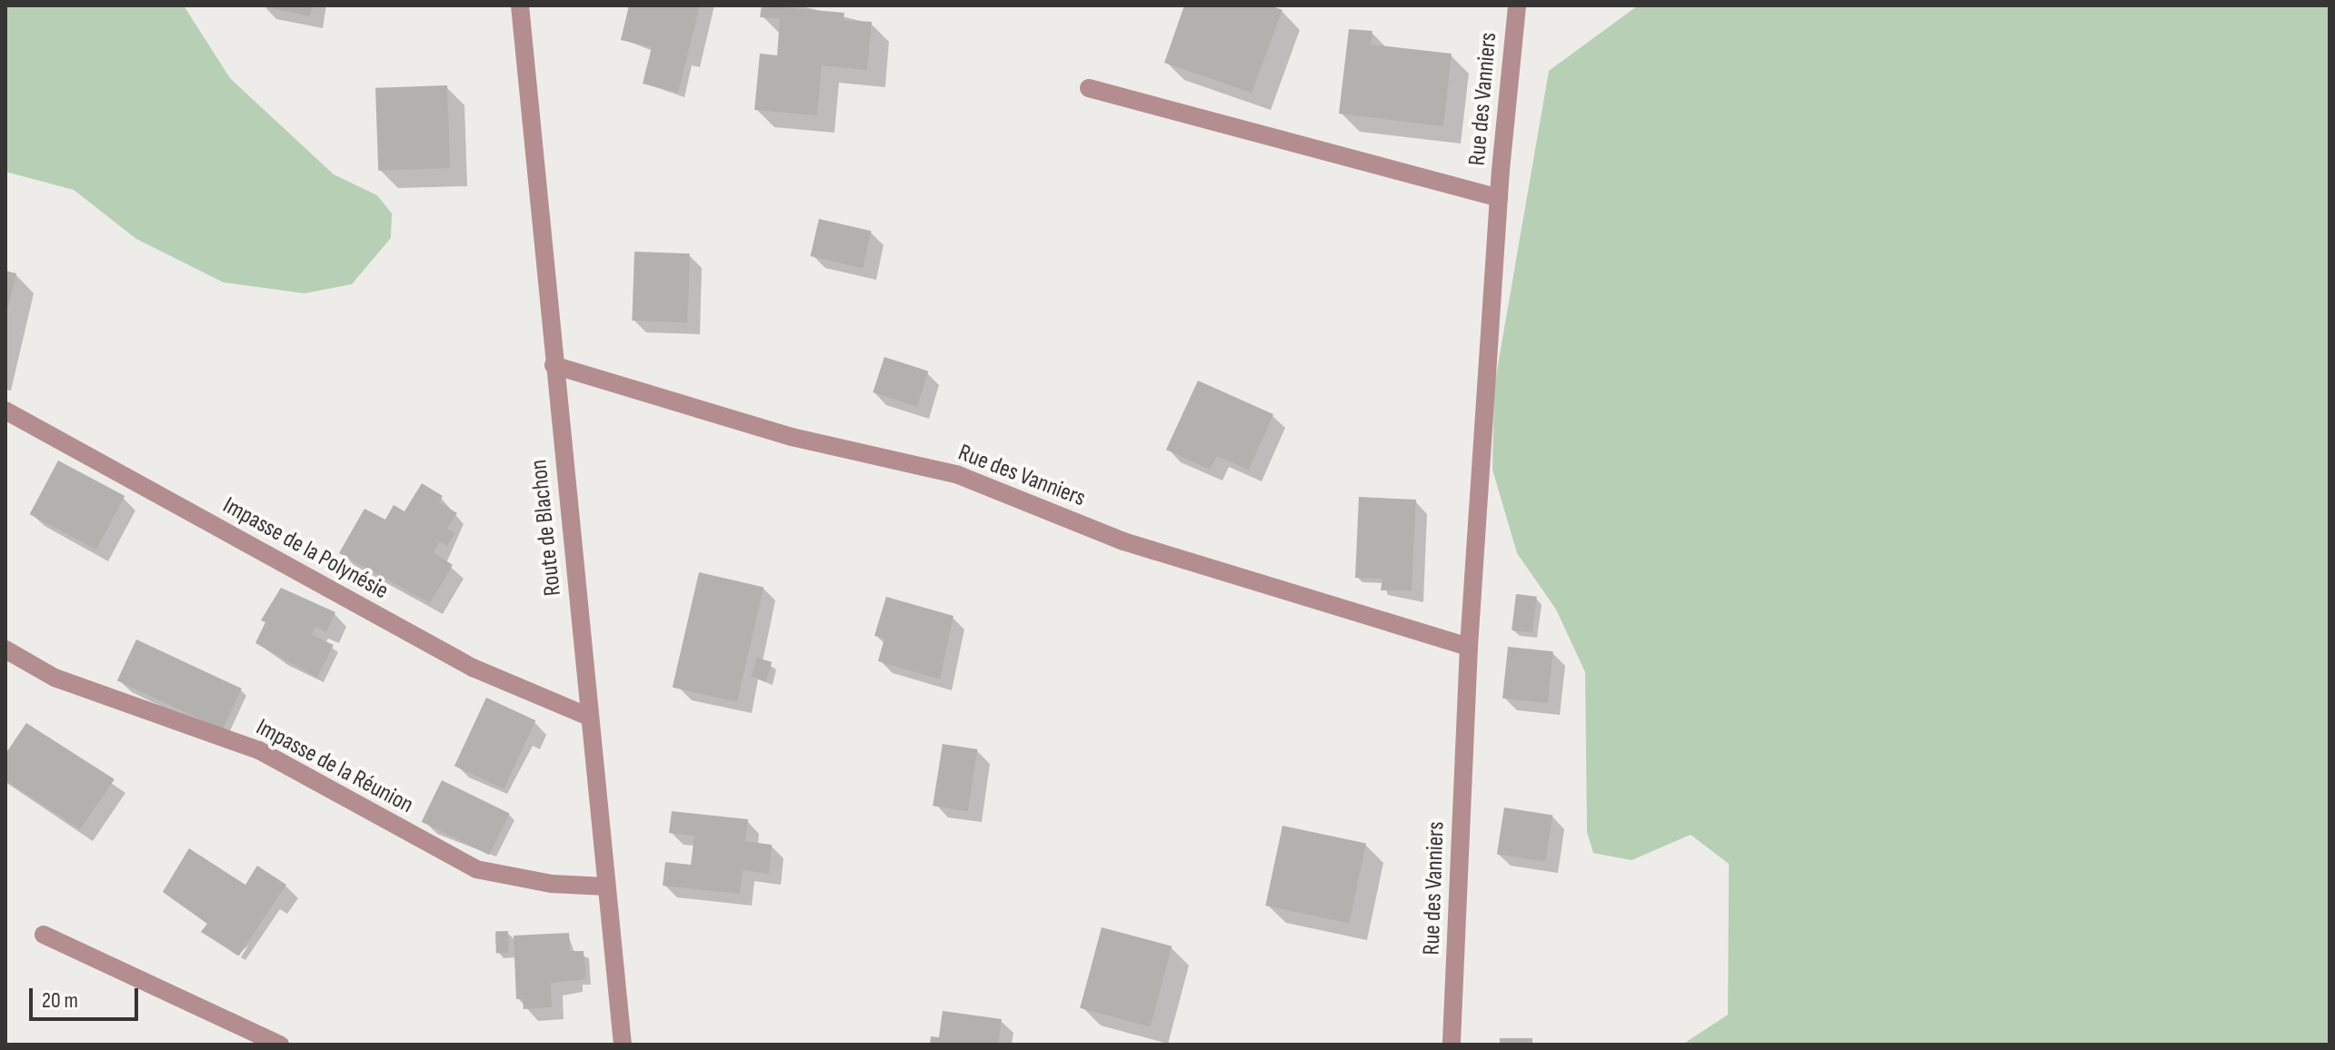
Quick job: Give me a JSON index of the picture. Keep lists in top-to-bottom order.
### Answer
{
  "streets": {
    "street": [
      "Rue des Vanniers",
      "Route de Blachon",
      "Impasse de la Polynésie",
      "Impasse de la Réunion"
    ]
  },
  "crossings": [
    ["Rue des Vanniers", "Route de Blachon"],
    ["Route de Blachon", "Impasse de la Polynésie"],
    ["Route de Blachon", "Impasse de la Réunion"]
  ],
  "scale_bar": "20 m"
}
